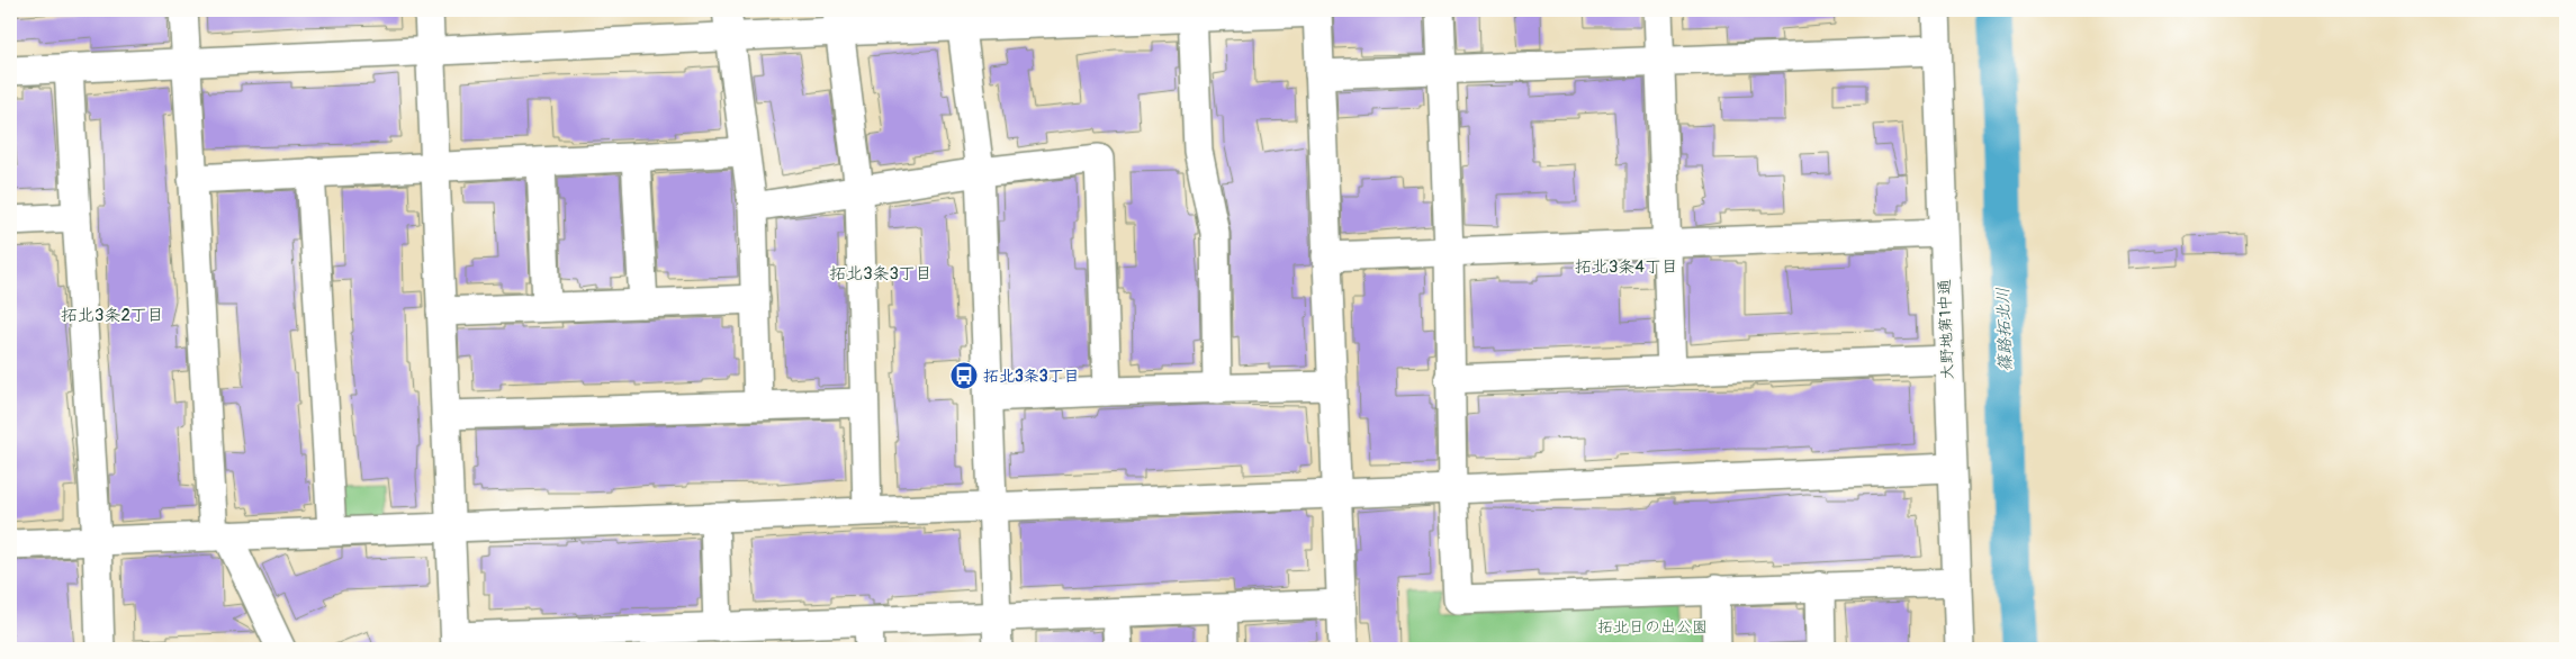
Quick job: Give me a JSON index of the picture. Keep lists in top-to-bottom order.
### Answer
{
  "streets": {
    "street": ["大野地第1中通"]
  },
  "districts": ["拓北3条4丁目", "拓北3条3丁目", "拓北3条2丁目"],
  "water": ["篠路拓北川"],
  "parks": ["拓北日の出公園"],
  "places": {
    "bus stop": ["拓北3条3丁目"]
  }
}
